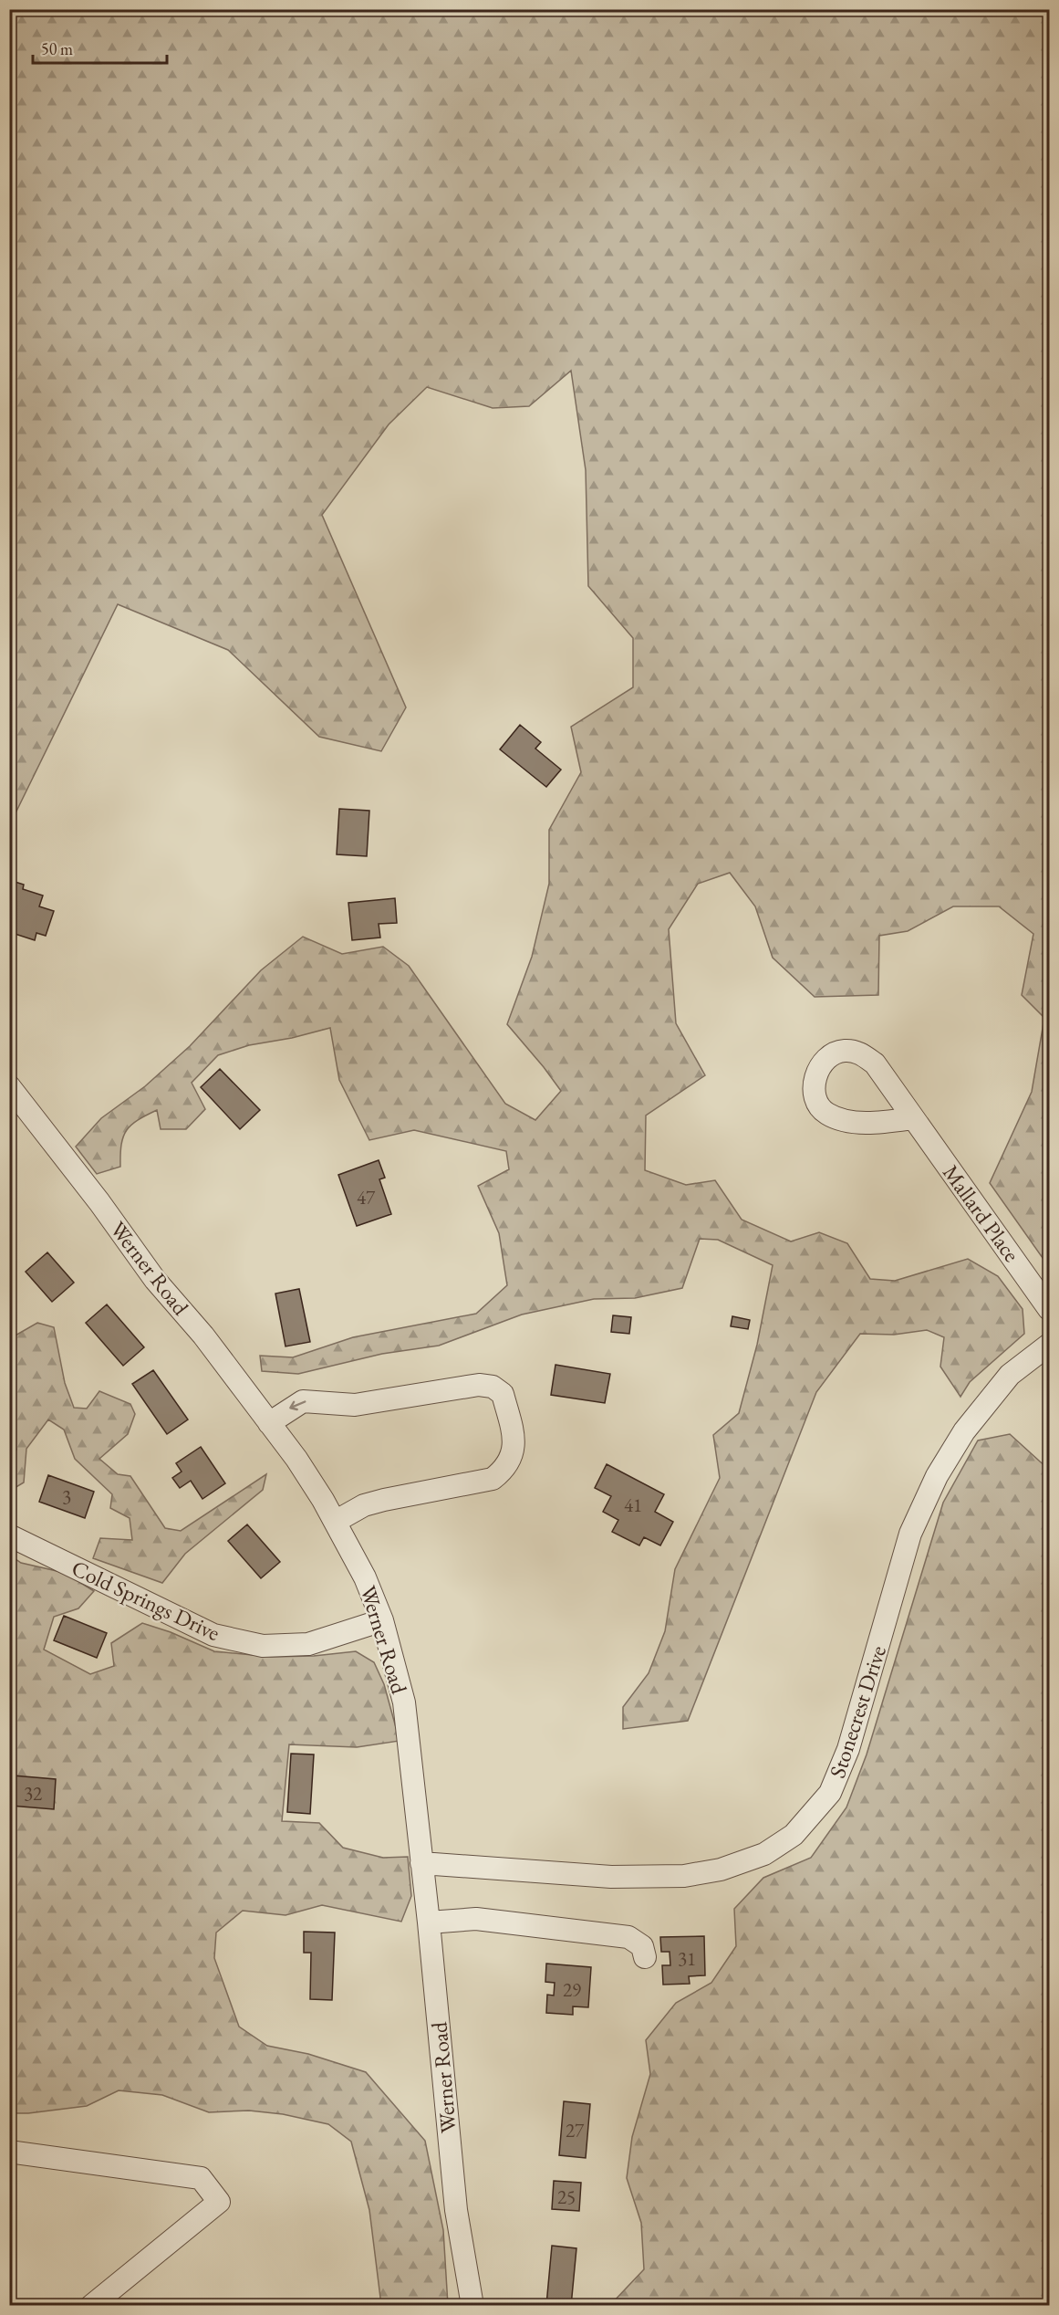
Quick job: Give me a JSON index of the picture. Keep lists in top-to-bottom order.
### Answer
{
  "streets": {
    "street": [
      "Mallard Place",
      "Werner Road",
      "Cold Springs Drive",
      "Stonecrest Drive"
    ]
  },
  "crossings": [
    ["Werner Road", "Cold Springs Drive"],
    ["Werner Road", "Stonecrest Drive"]
  ],
  "house_numbers": [
    "47",
    "3",
    "41",
    "32",
    "31",
    "29",
    "27",
    "25"
  ],
  "scale_bar": "50 m"
}
